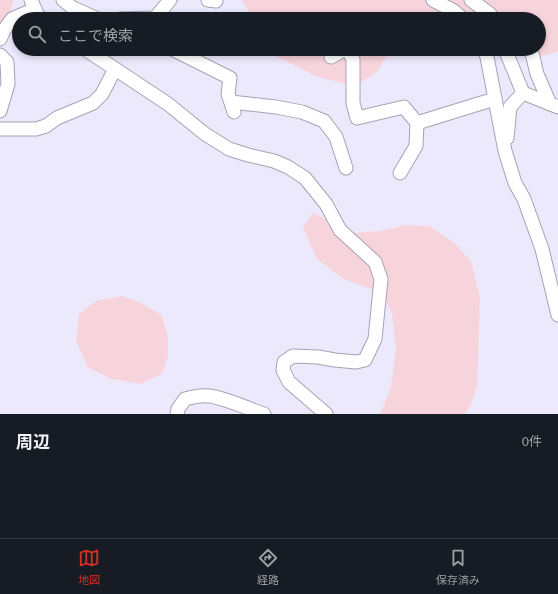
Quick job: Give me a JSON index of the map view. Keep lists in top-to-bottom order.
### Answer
{
  "page": {
    "search": "ここで検索",
    "heading": ["周辺", "0件"],
    "nav": ["地図", "経路", "保存済み"]
  }
}
